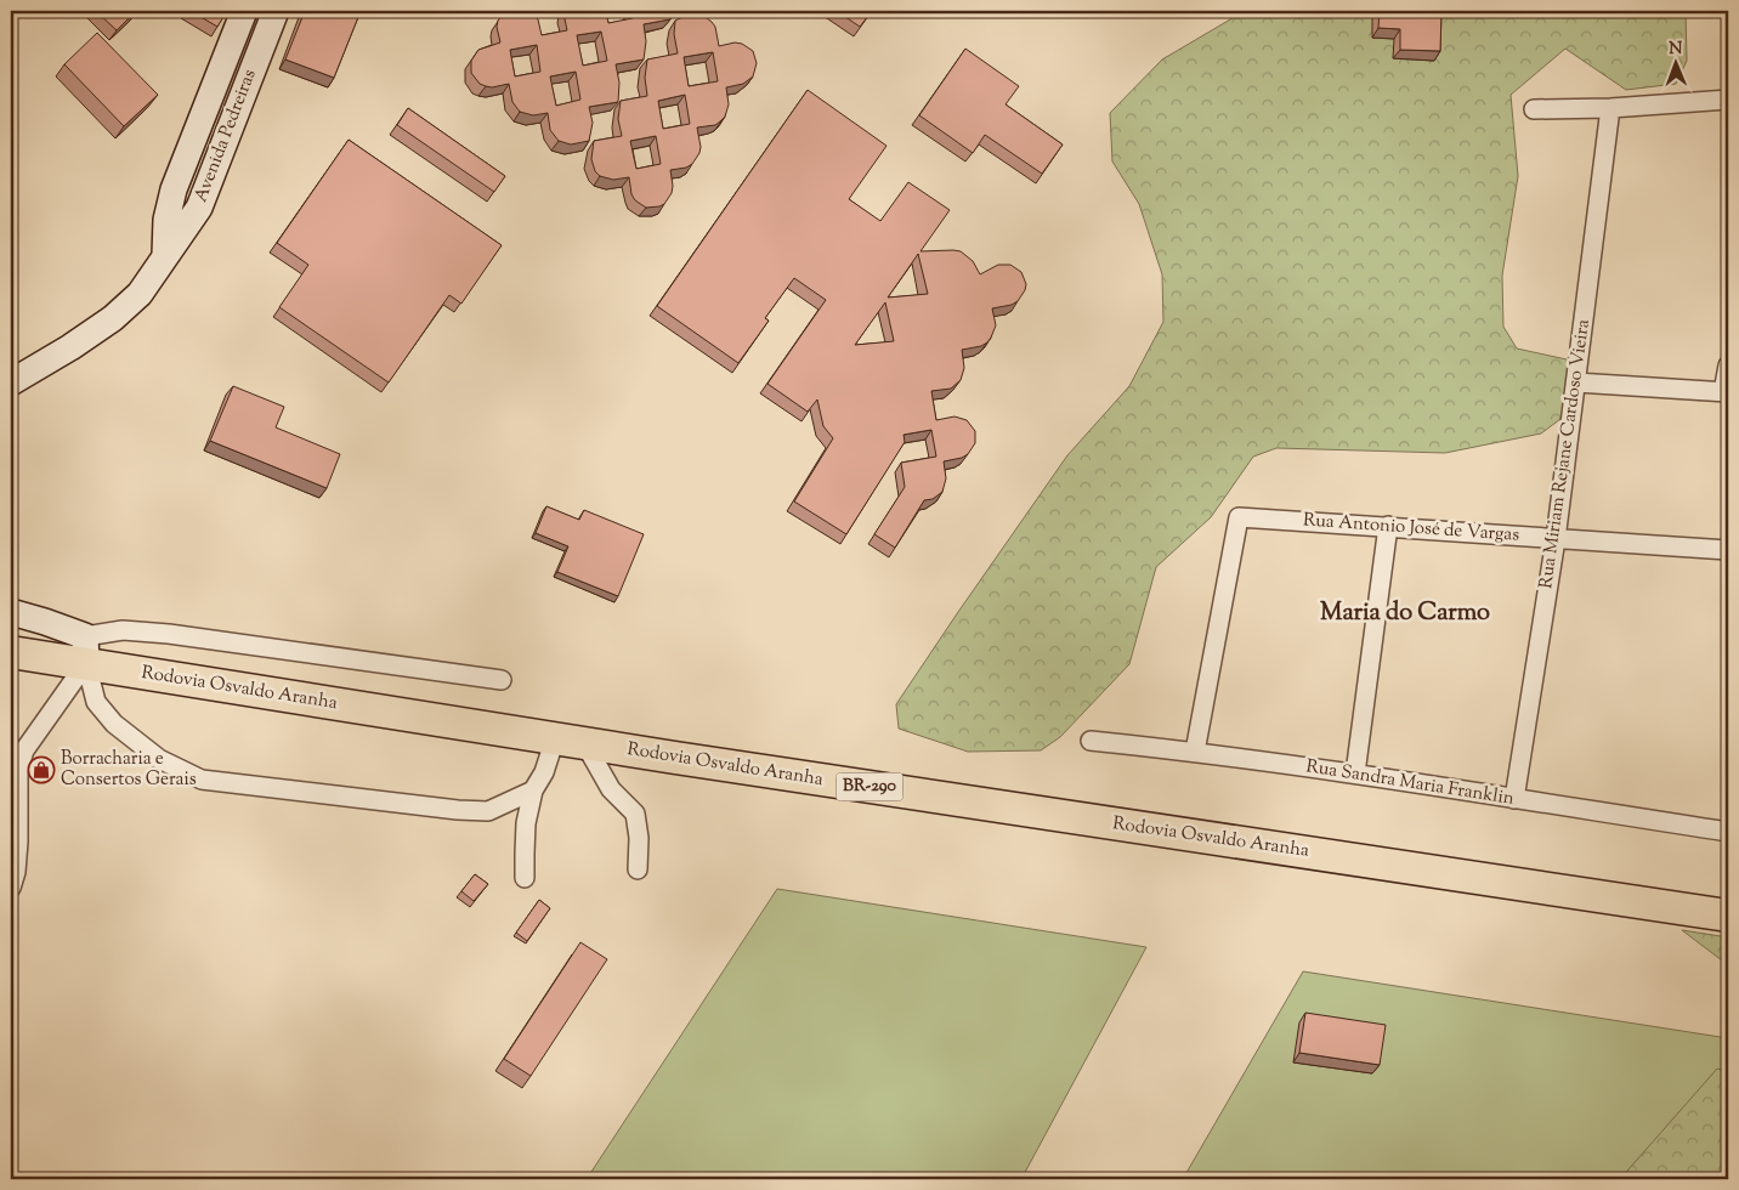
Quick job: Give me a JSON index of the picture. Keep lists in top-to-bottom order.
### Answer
{
  "streets": {
    "highway": ["Rodovia Osvaldo Aranha", "BR-290"],
    "main road": ["Avenida Pedreiras"],
    "street": ["Rua Miriam Rejane Cardoso Vieira", "Rua Antonio José de Vargas", "Rua Sandra Maria Franklin"]
  },
  "crossings": [
    ["Rua Miriam Rejane Cardoso Vieira", "Rua Antonio José de Vargas"],
    ["Rua Miriam Rejane Cardoso Vieira", "Rua Sandra Maria Franklin"],
    ["Rua Antonio José de Vargas", "Rua Sandra Maria Franklin"]
  ],
  "districts": ["Maria do Carmo"],
  "places": {
    "shop": ["Borracharia e Consertos Gerais"]
  },
  "north": "top"
}
